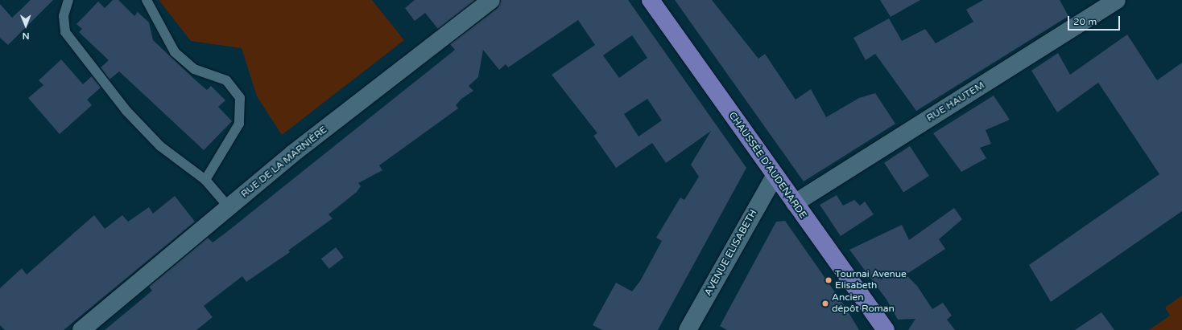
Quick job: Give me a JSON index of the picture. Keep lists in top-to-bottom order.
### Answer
{
  "streets": {
    "main road": ["CHAUSSÉE D'AUDENARDE"],
    "street": ["RUE HAUTEM", "RUE DE LA MARNIÈRE", "AVENUE ELISABETH"]
  },
  "crossings": [
    ["RUE HAUTEM", "CHAUSSÉE D'AUDENARDE"],
    ["CHAUSSÉE D'AUDENARDE", "AVENUE ELISABETH"]
  ],
  "places": ["Tournai Avenue Elisabeth", "Ancien dépôt Roman"],
  "scale_bar": "20 m",
  "north": "bottom"
}
